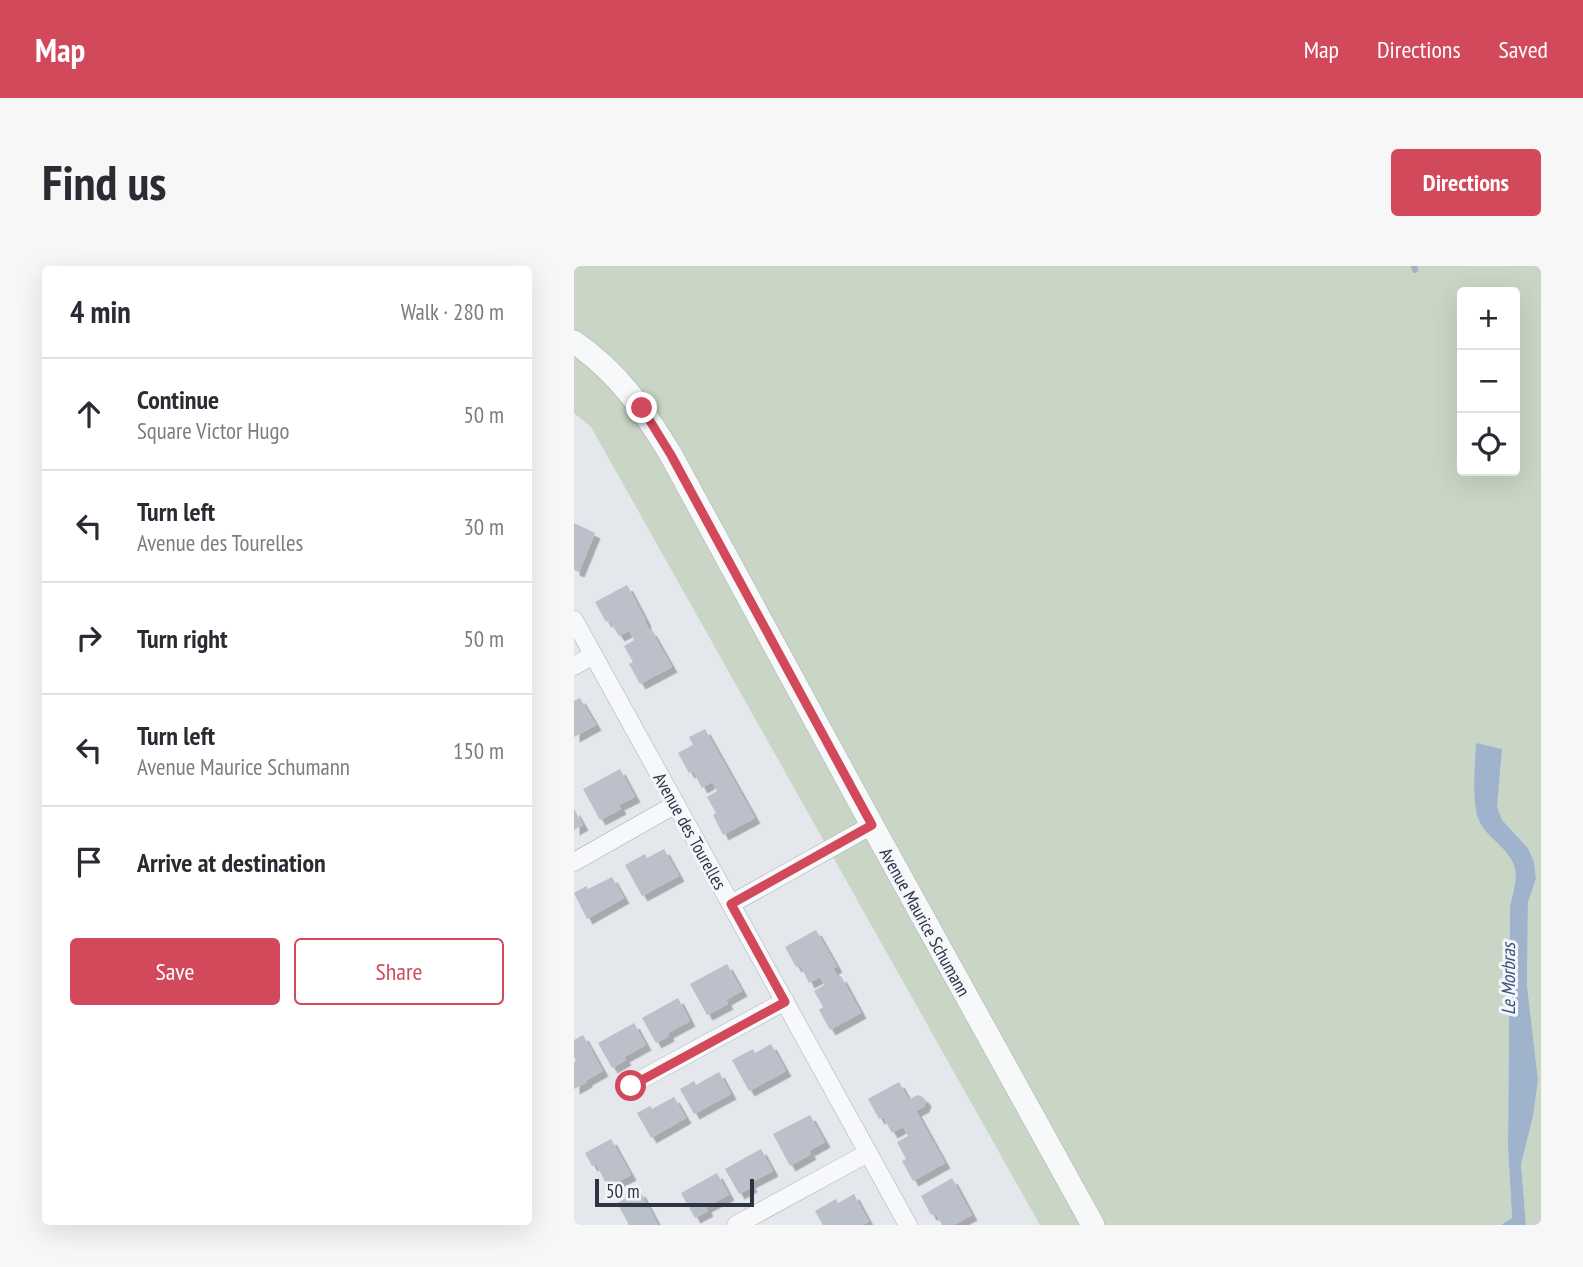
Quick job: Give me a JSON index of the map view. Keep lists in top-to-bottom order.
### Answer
{
  "streets": {
    "street": ["Avenue des Tourelles", "Avenue Maurice Schumann"]
  },
  "water": ["Le Morbras"],
  "scale_bar": "50 m",
  "page": {
    "header": "Map",
    "nav": ["Map", "Directions", "Saved"],
    "buttons": [
      "Directions",
      ["Save", "Share"]
    ],
    "title": "Find us",
    "heading": ["4 min", "Walk · 280 m"],
    "map_buttons": ["+", "−"],
    "list": [
      ["Continue", "Square Victor Hugo", "50 m"],
      ["Turn left", "Avenue des Tourelles", "30 m"],
      ["Turn right", "50 m"],
      ["Turn left", "Avenue Maurice Schumann", "150 m"],
      "Arrive at destination"
    ],
    "scale": "50 m"
  }
}
